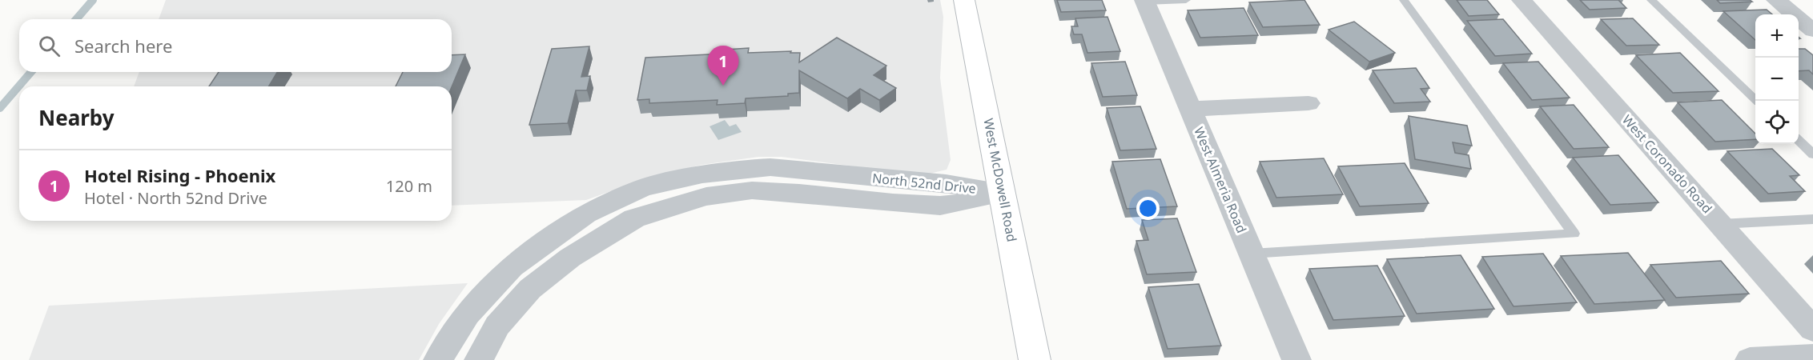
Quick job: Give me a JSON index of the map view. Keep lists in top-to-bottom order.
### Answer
{
  "streets": {
    "main road": ["West McDowell Road"],
    "street": ["West Coronado Road", "West Almeria Road", "North 52nd Drive"]
  },
  "crossings": [
    ["West McDowell Road", "North 52nd Drive"]
  ],
  "page": {
    "map_buttons": ["+", "−"],
    "search": "Search here",
    "pins": "1",
    "heading": "Nearby",
    "list": [
      {
        "mark": "1",
        "name": "Hotel Rising - Phoenix",
        "note": "Hotel · North 52nd Drive",
        "value": "120 m"
      }
    ]
  }
}
